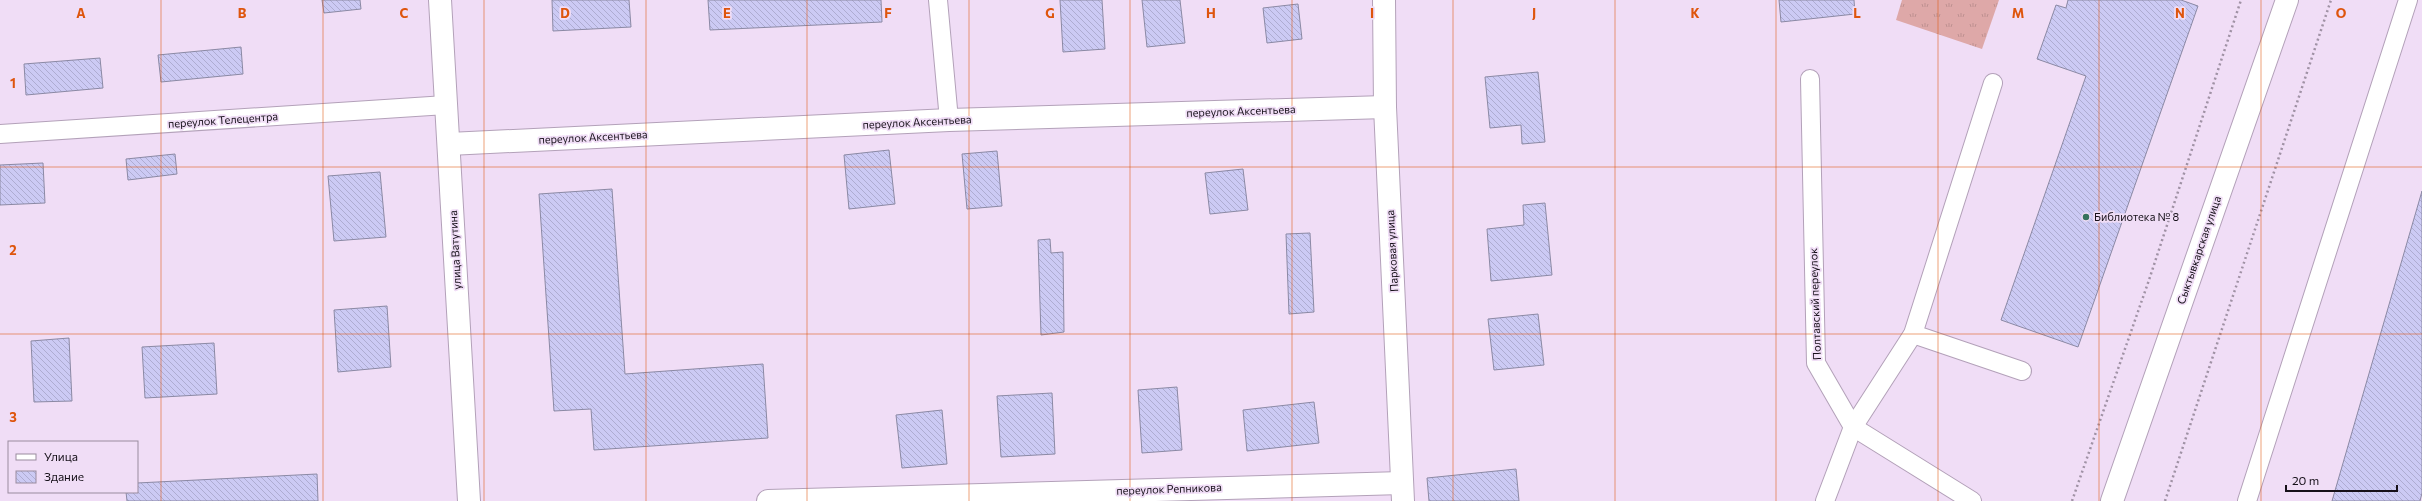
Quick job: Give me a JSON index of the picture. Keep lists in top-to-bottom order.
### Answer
{
  "streets": {
    "street": [
      "переулок Аксентьева",
      "улица Ватутина",
      "Сыктывкарская улица",
      "Парковая улица",
      "переулок Репникова"
    ],
    "lane": ["переулок Телецентра", "Полтавский переулок"]
  },
  "crossings": [
    ["переулок Аксентьева", "улица Ватутина"],
    ["переулок Аксентьева", "Парковая улица"],
    ["переулок Телецентра", "улица Ватутина"],
    ["Парковая улица", "переулок Репникова"]
  ],
  "places": ["Библиотека № 8"],
  "legend": ["Улица", "Здание"],
  "scale_bar": "20 m",
  "grid": {
    "columns": [
      "A",
      "B",
      "C",
      "D",
      "E",
      "F",
      "G",
      "H",
      "I",
      "J",
      "K",
      "L",
      "M",
      "N",
      "O"
    ],
    "rows": ["1", "2", "3"]
  }
}
